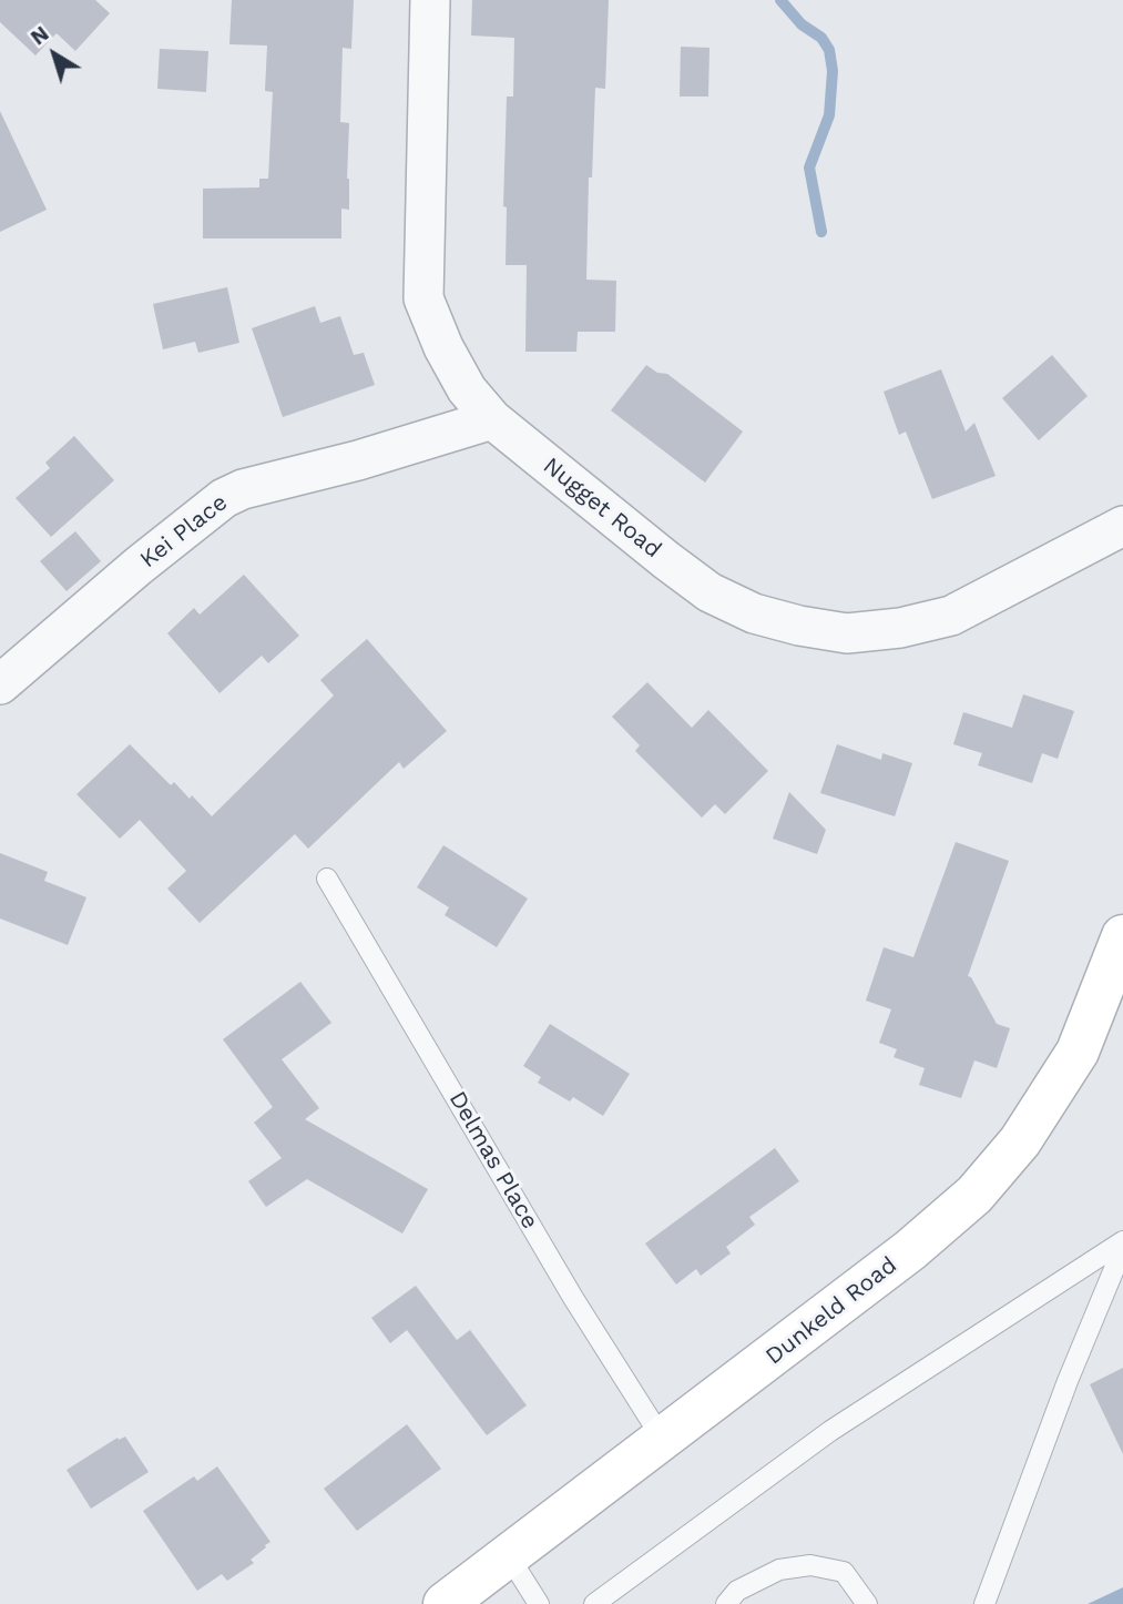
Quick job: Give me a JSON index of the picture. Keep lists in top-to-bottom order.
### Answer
{
  "streets": {
    "main road": ["Dunkeld Road"],
    "street": ["Nugget Road", "Kei Place"],
    "lane": ["Delmas Place"]
  },
  "crossings": [
    ["Nugget Road", "Kei Place"],
    ["Delmas Place", "Dunkeld Road"]
  ],
  "north": "top left"
}
